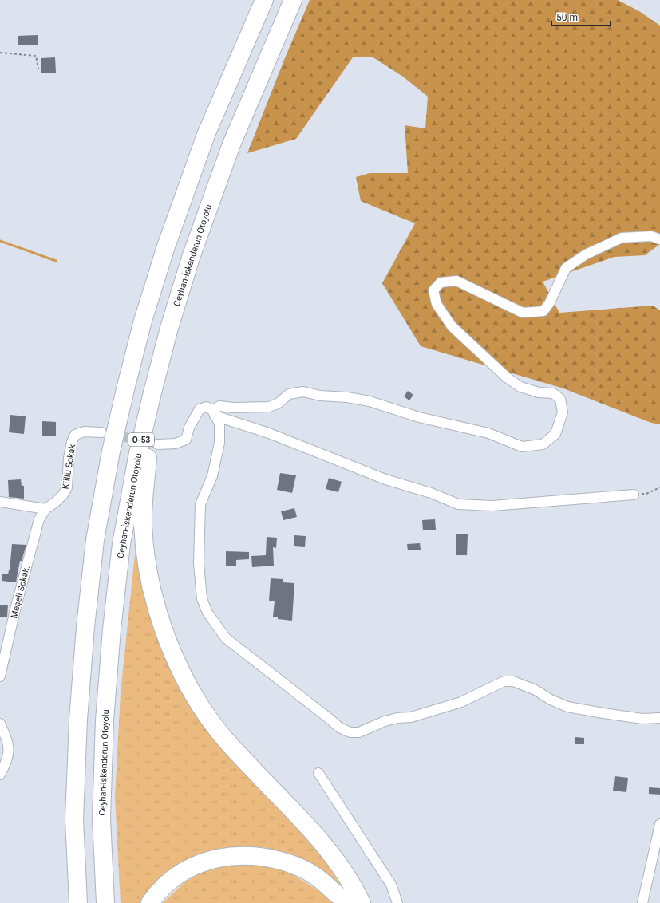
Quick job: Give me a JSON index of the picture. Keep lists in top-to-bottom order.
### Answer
{
  "streets": {
    "highway": ["Ceyhan-İskenderun Otoyolu", "O-53"],
    "street": ["Küllü Sokak", "Meşeli Sokak."]
  },
  "crossings": [
    ["Küllü Sokak", "Meşeli Sokak."]
  ],
  "scale_bar": "50 m"
}
